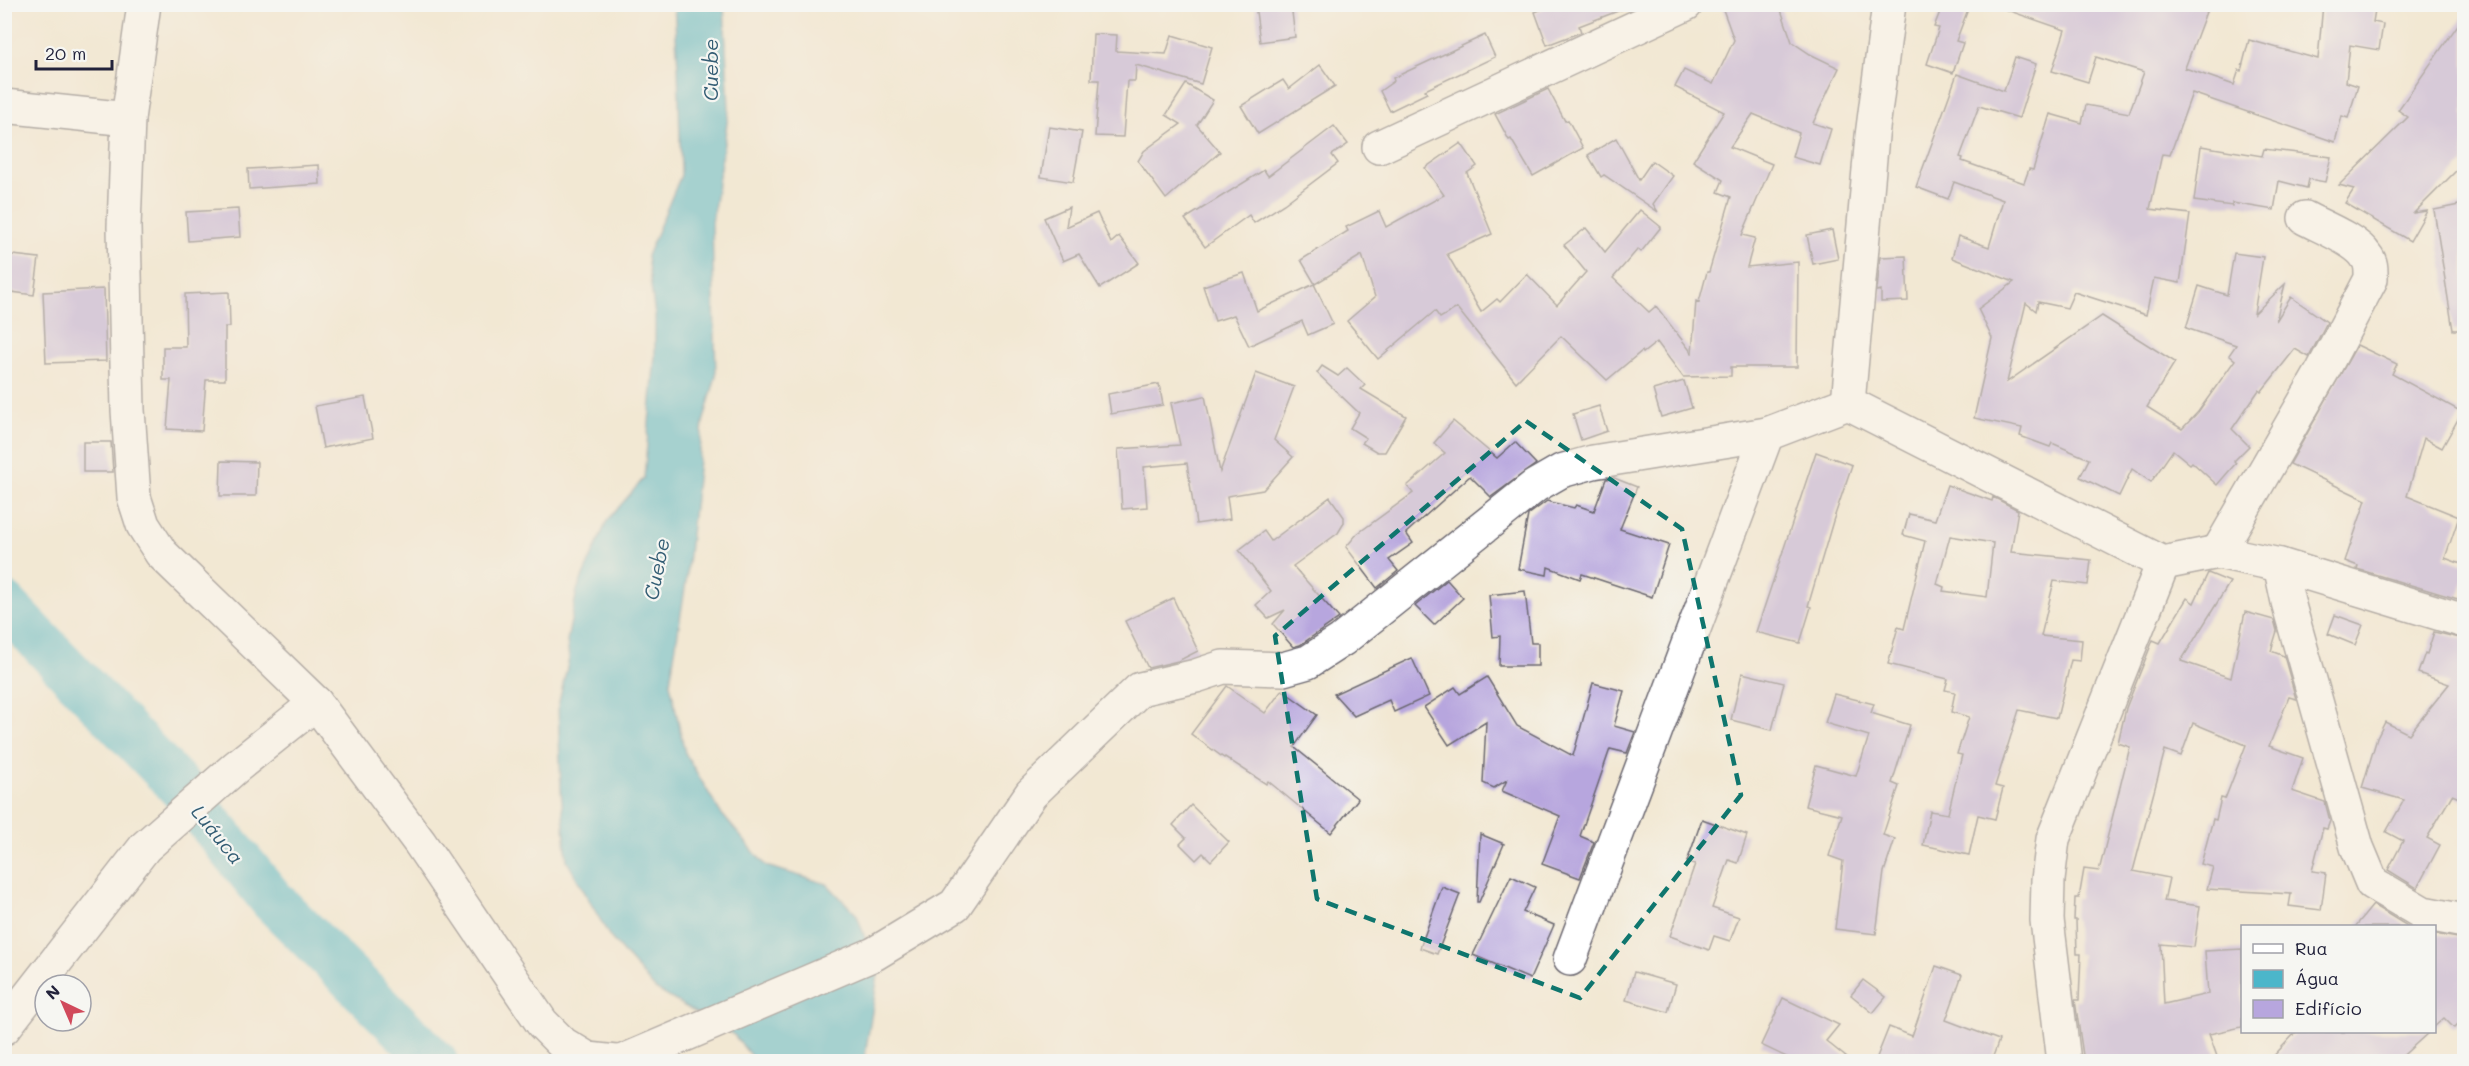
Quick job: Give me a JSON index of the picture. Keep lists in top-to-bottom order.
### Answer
{
  "water": ["Cuebe", "Luáuca"],
  "legend": ["Rua", "Água", "Edifício"],
  "scale_bar": "20 m",
  "north": "top left"
}
